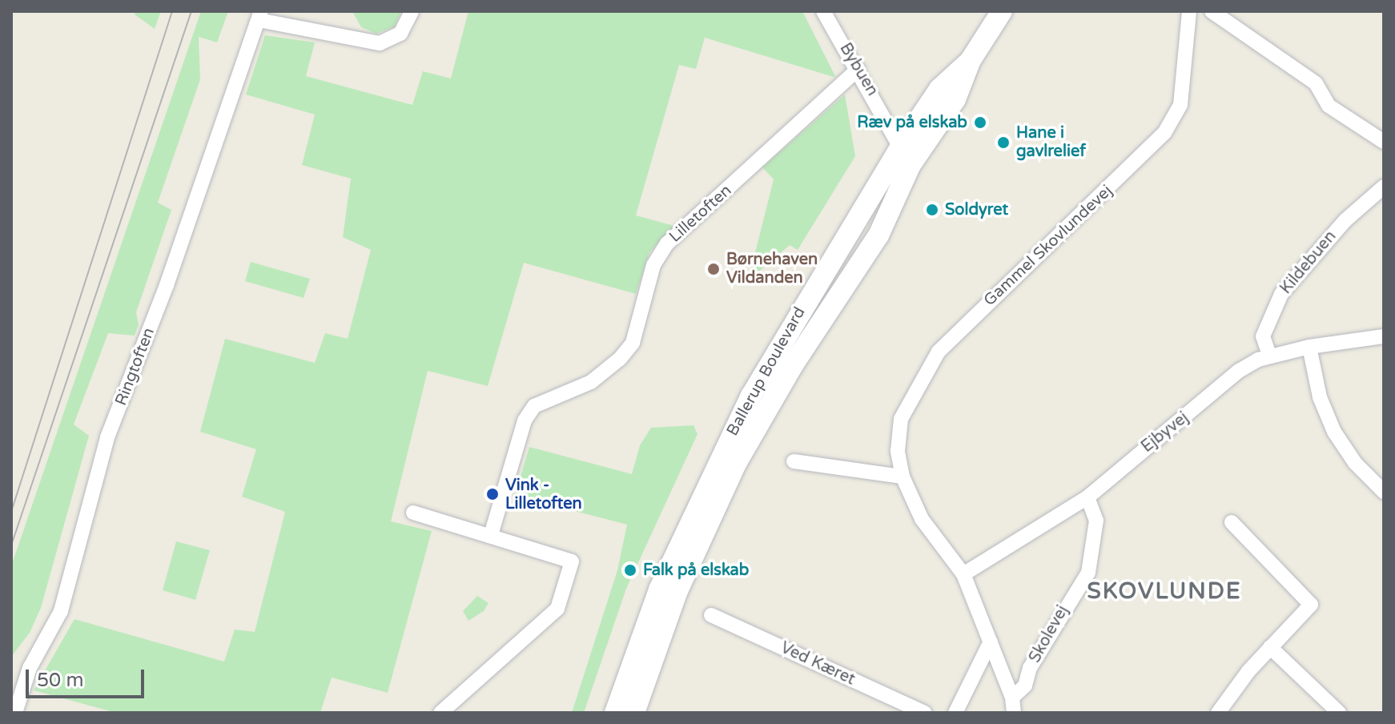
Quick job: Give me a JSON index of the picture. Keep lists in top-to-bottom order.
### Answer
{
  "streets": {
    "street": [
      "Bybuen",
      "Lilletoften",
      "Gammel Skovlundevej",
      "Kildebuen",
      "Ringtoften",
      "Ballerup Boulevard",
      "Ejbyvej",
      "Skolevej",
      "Ved Kæret"
    ]
  },
  "crossings": [
    ["Bybuen", "Lilletoften"],
    ["Bybuen", "Ballerup Boulevard"],
    ["Gammel Skovlundevej", "Ejbyvej"],
    ["Gammel Skovlundevej", "Skolevej"],
    ["Kildebuen", "Ejbyvej"],
    ["Ejbyvej", "Skolevej"]
  ],
  "districts": ["SKOVLUNDE"],
  "places": [
    "Ræv på elskab",
    "Hane i gavlrelief",
    "Soldyret",
    "Børnehaven Vildanden",
    "Vink - Lilletoften",
    "Falk på elskab"
  ],
  "scale_bar": "50 m"
}
